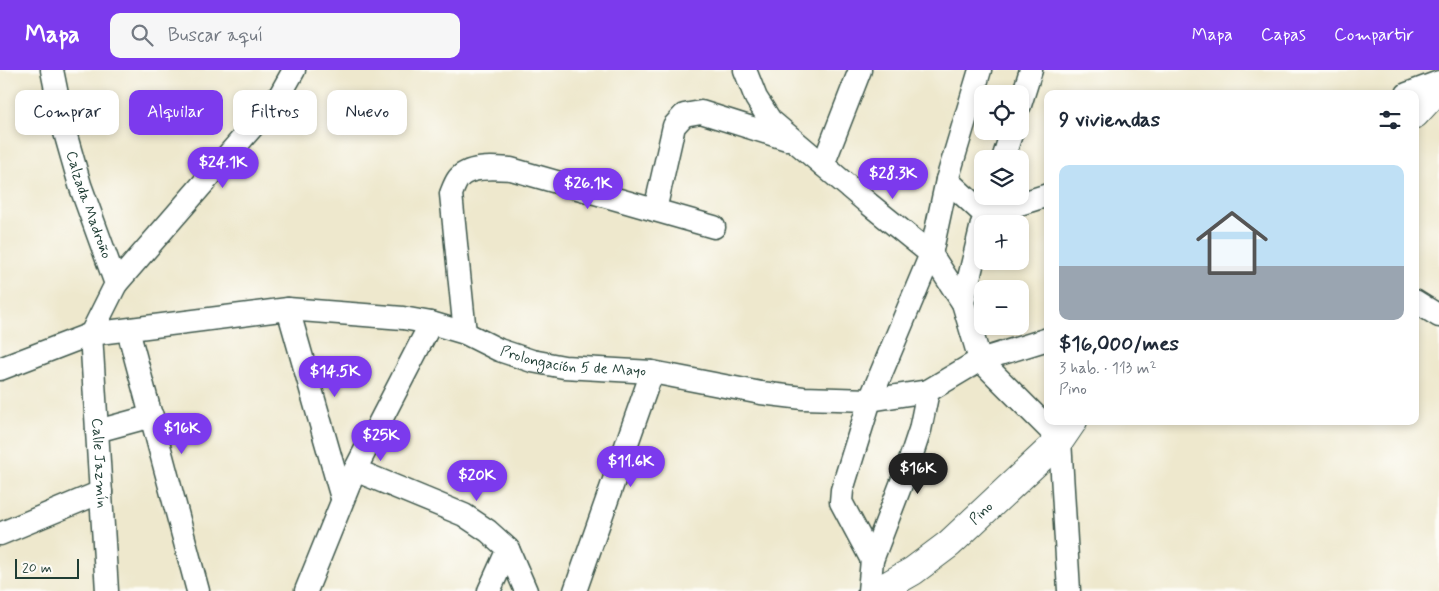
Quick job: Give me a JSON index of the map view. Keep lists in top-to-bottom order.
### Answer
{
  "streets": {
    "street": [
      "Calzada Madroño",
      "Prolongación 5 de Mayo",
      "Calle Jazmín",
      "Pino"
    ]
  },
  "crossings": [
    ["Prolongación 5 de Mayo", "Calle Jazmín"]
  ],
  "scale_bar": "20 m",
  "page": {
    "header": "Mapa",
    "search": "Buscar aquí",
    "nav": ["Mapa", "Capas", "Compartir"],
    "map_buttons": ["+", "−"],
    "chip": [
      "Comprar",
      "Alquilar",
      "Filtros",
      "Nuevo"
    ],
    "heading": "9 viviendas",
    "price": [
      "$24.1K",
      "$28.3K",
      "$26.1K",
      "$14.5K",
      "$16K",
      "$25K",
      "$11.6K",
      "$16K",
      "$20K"
    ],
    "list": [
      {
        "name": "$16,000/mes",
        "note": "3 hab. · 113 m² · Pino"
      }
    ],
    "scale": "20 m"
  }
}
